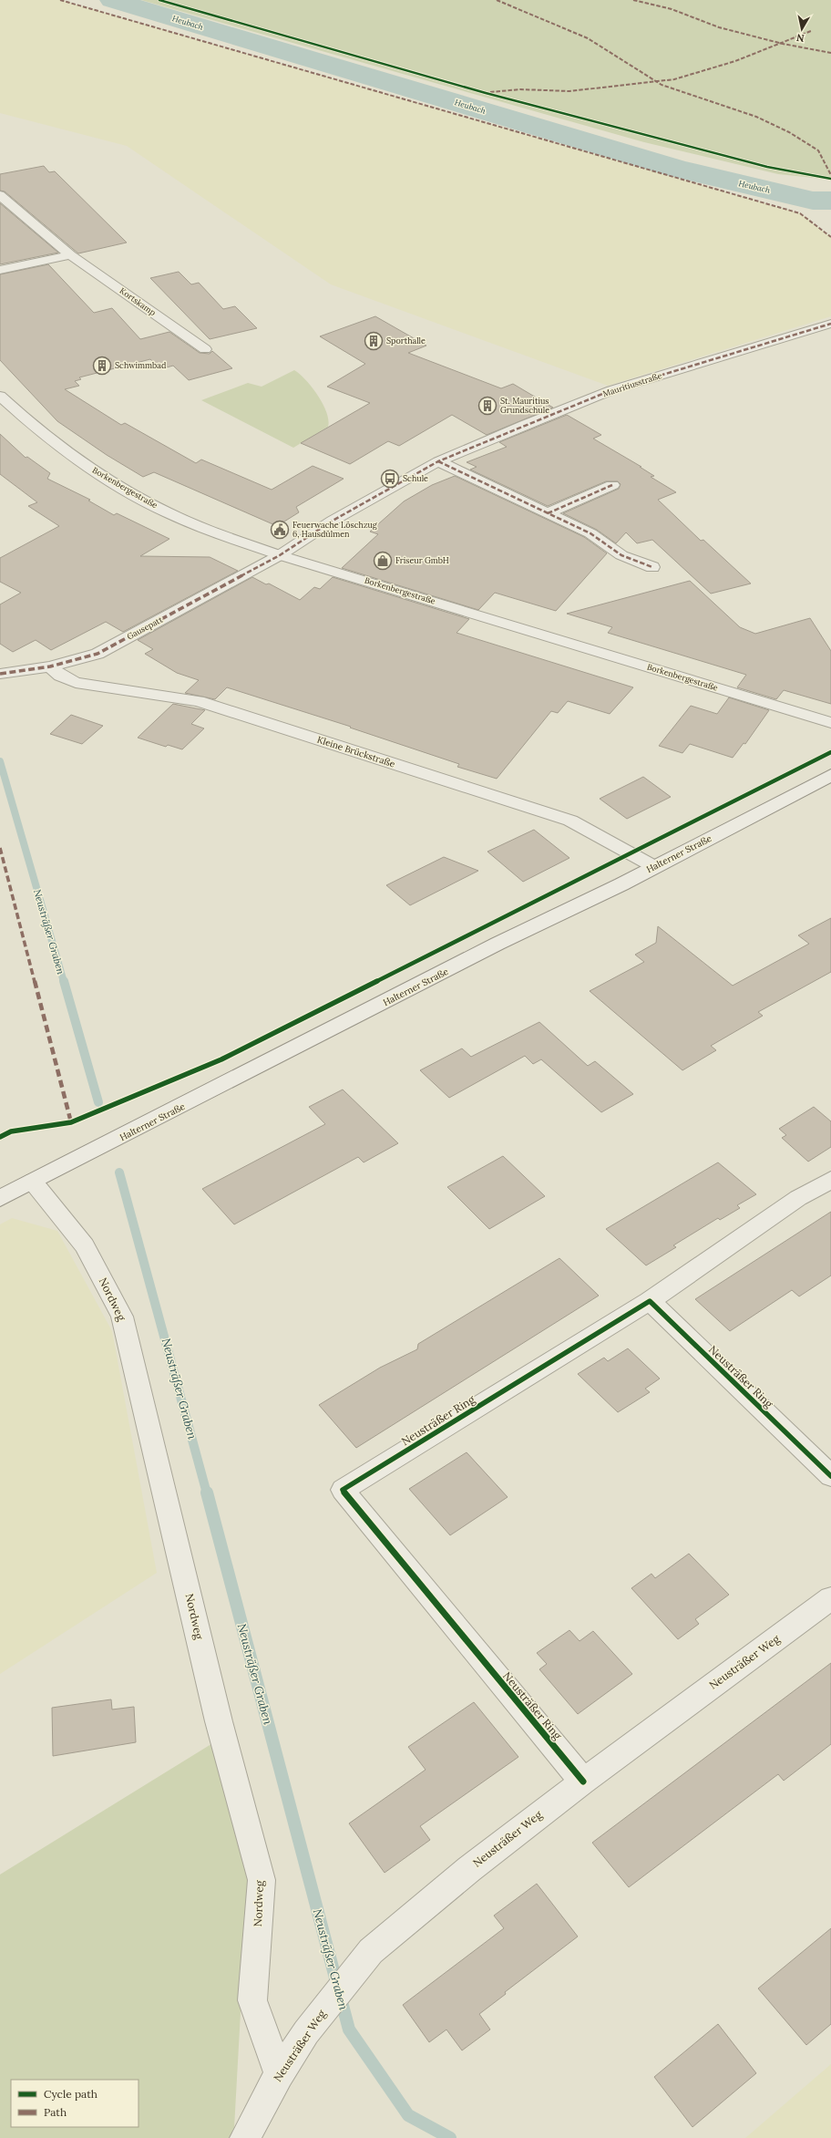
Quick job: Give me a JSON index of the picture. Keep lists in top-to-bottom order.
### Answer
{
  "streets": {
    "street": [
      "Kortskamp",
      "Mauritiusstraße",
      "Borkenbergestraße",
      "Gausepatt",
      "Kleine Brückstraße",
      "Halterner Straße",
      "Nordweg",
      "Neusträßer Ring",
      "Neusträßer Weg"
    ]
  },
  "crossings": [
    ["Mauritiusstraße", "Borkenbergestraße"],
    ["Mauritiusstraße", "Gausepatt"],
    ["Borkenbergestraße", "Gausepatt"],
    ["Gausepatt", "Kleine Brückstraße"],
    ["Kleine Brückstraße", "Halterner Straße"],
    ["Halterner Straße", "Nordweg"],
    ["Nordweg", "Neusträßer Weg"],
    ["Neusträßer Ring", "Neusträßer Weg"]
  ],
  "water": ["Heubach", "Neusträßer Graben"],
  "places": {
    "building": ["Sporthalle", "Schwimmbad", "St. Mauritius Grundschule"],
    "bus stop": ["Schule"],
    "public building": ["Feuerwache Löschzug 6, Hausdülmen"],
    "shop": ["Friseur GmbH"]
  },
  "legend": ["Cycle path", "Path"],
  "north": "bottom"
}
